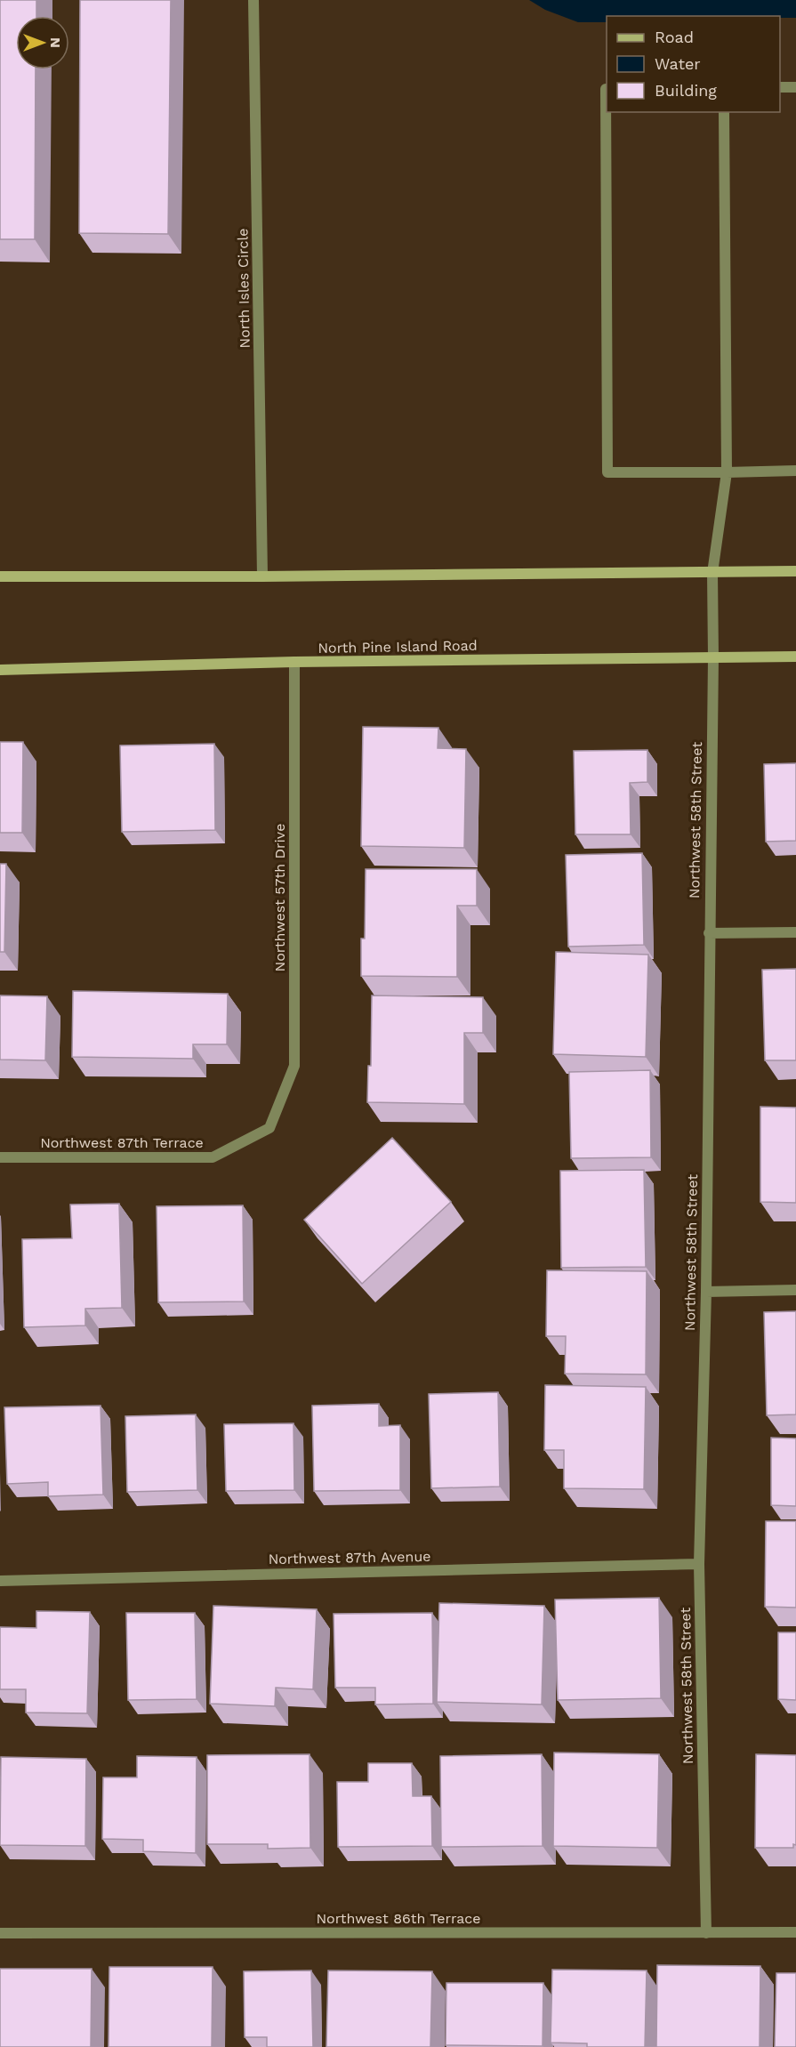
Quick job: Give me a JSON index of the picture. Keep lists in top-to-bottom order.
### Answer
{
  "streets": {
    "main road": ["North Pine Island Road"],
    "street": [
      "North Isles Circle",
      "Northwest 58th Street",
      "Northwest 57th Drive",
      "Northwest 87th Terrace",
      "Northwest 87th Avenue",
      "Northwest 86th Terrace"
    ]
  },
  "crossings": [
    ["North Pine Island Road", "Northwest 58th Street"],
    ["North Pine Island Road", "Northwest 57th Drive"],
    ["Northwest 58th Street", "Northwest 87th Avenue"],
    ["Northwest 58th Street", "Northwest 86th Terrace"],
    ["Northwest 57th Drive", "Northwest 87th Terrace"]
  ],
  "legend": ["Road", "Water", "Building"],
  "north": "right"
}
